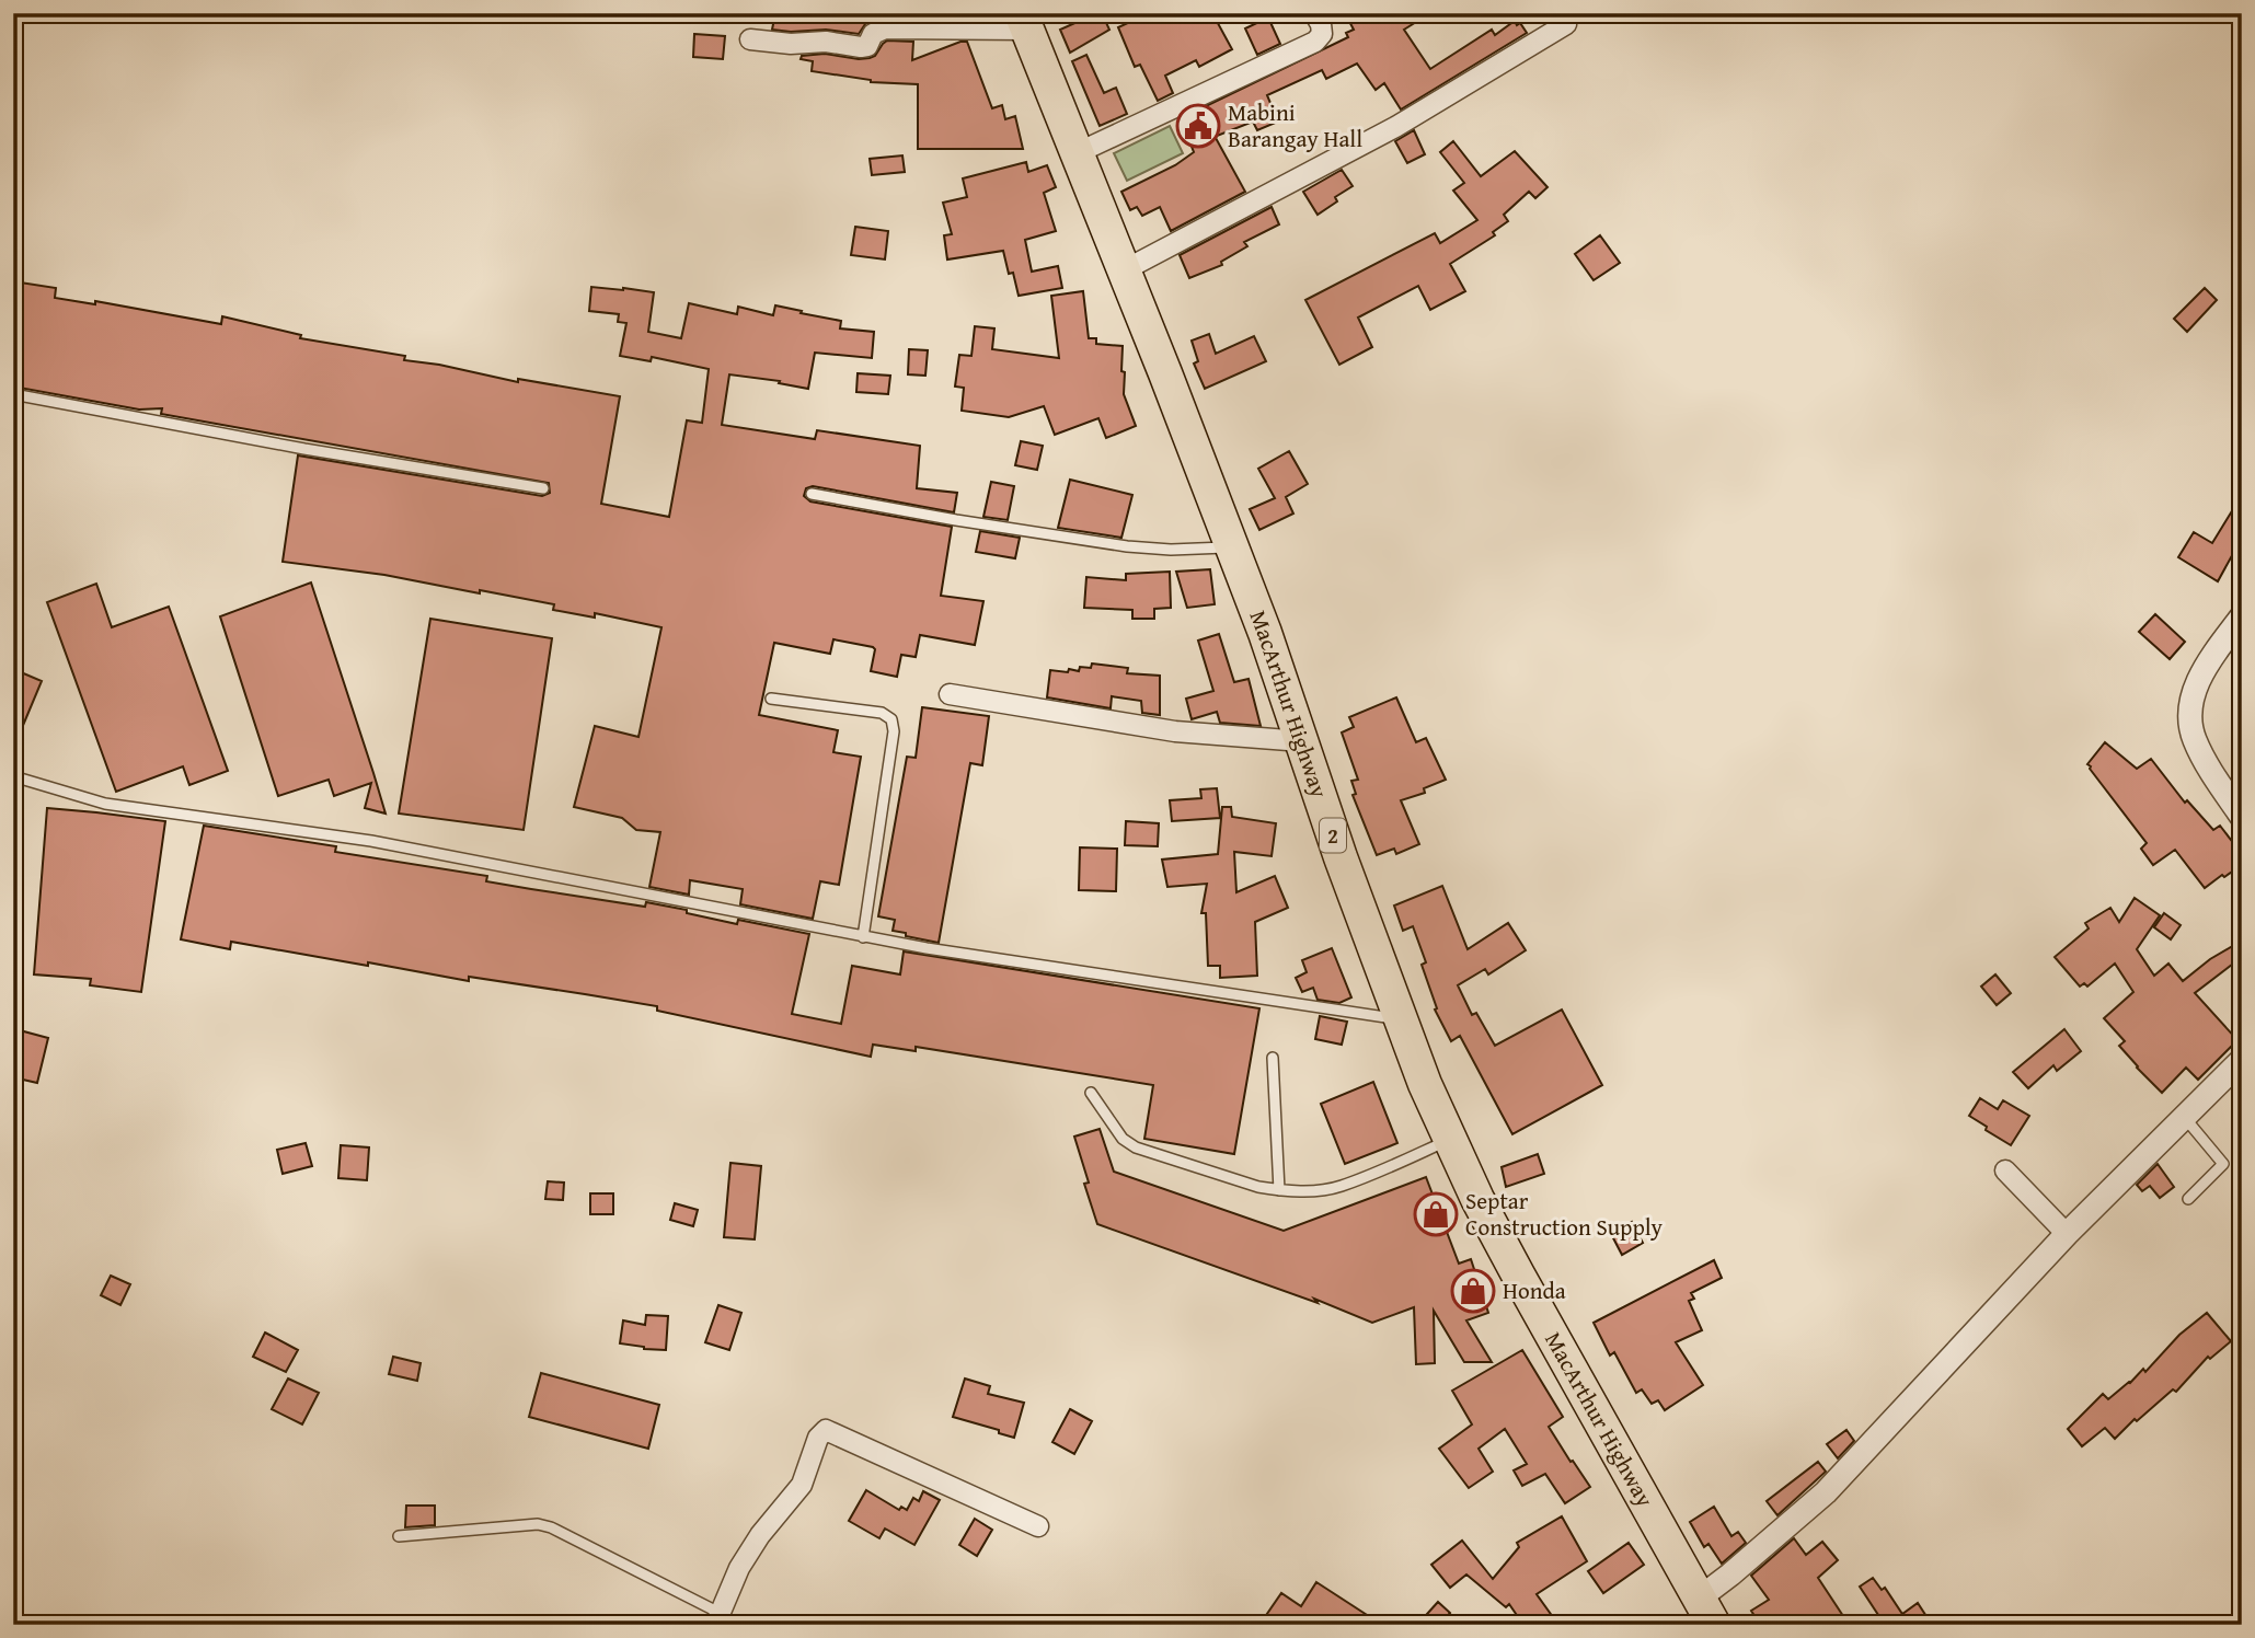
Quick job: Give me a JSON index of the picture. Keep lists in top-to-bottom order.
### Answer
{
  "streets": {
    "highway": ["MacArthur Highway", "2"]
  },
  "places": {
    "public building": ["Mabini Barangay Hall"],
    "shop": ["Septar Construction Supply", "Honda"]
  }
}
